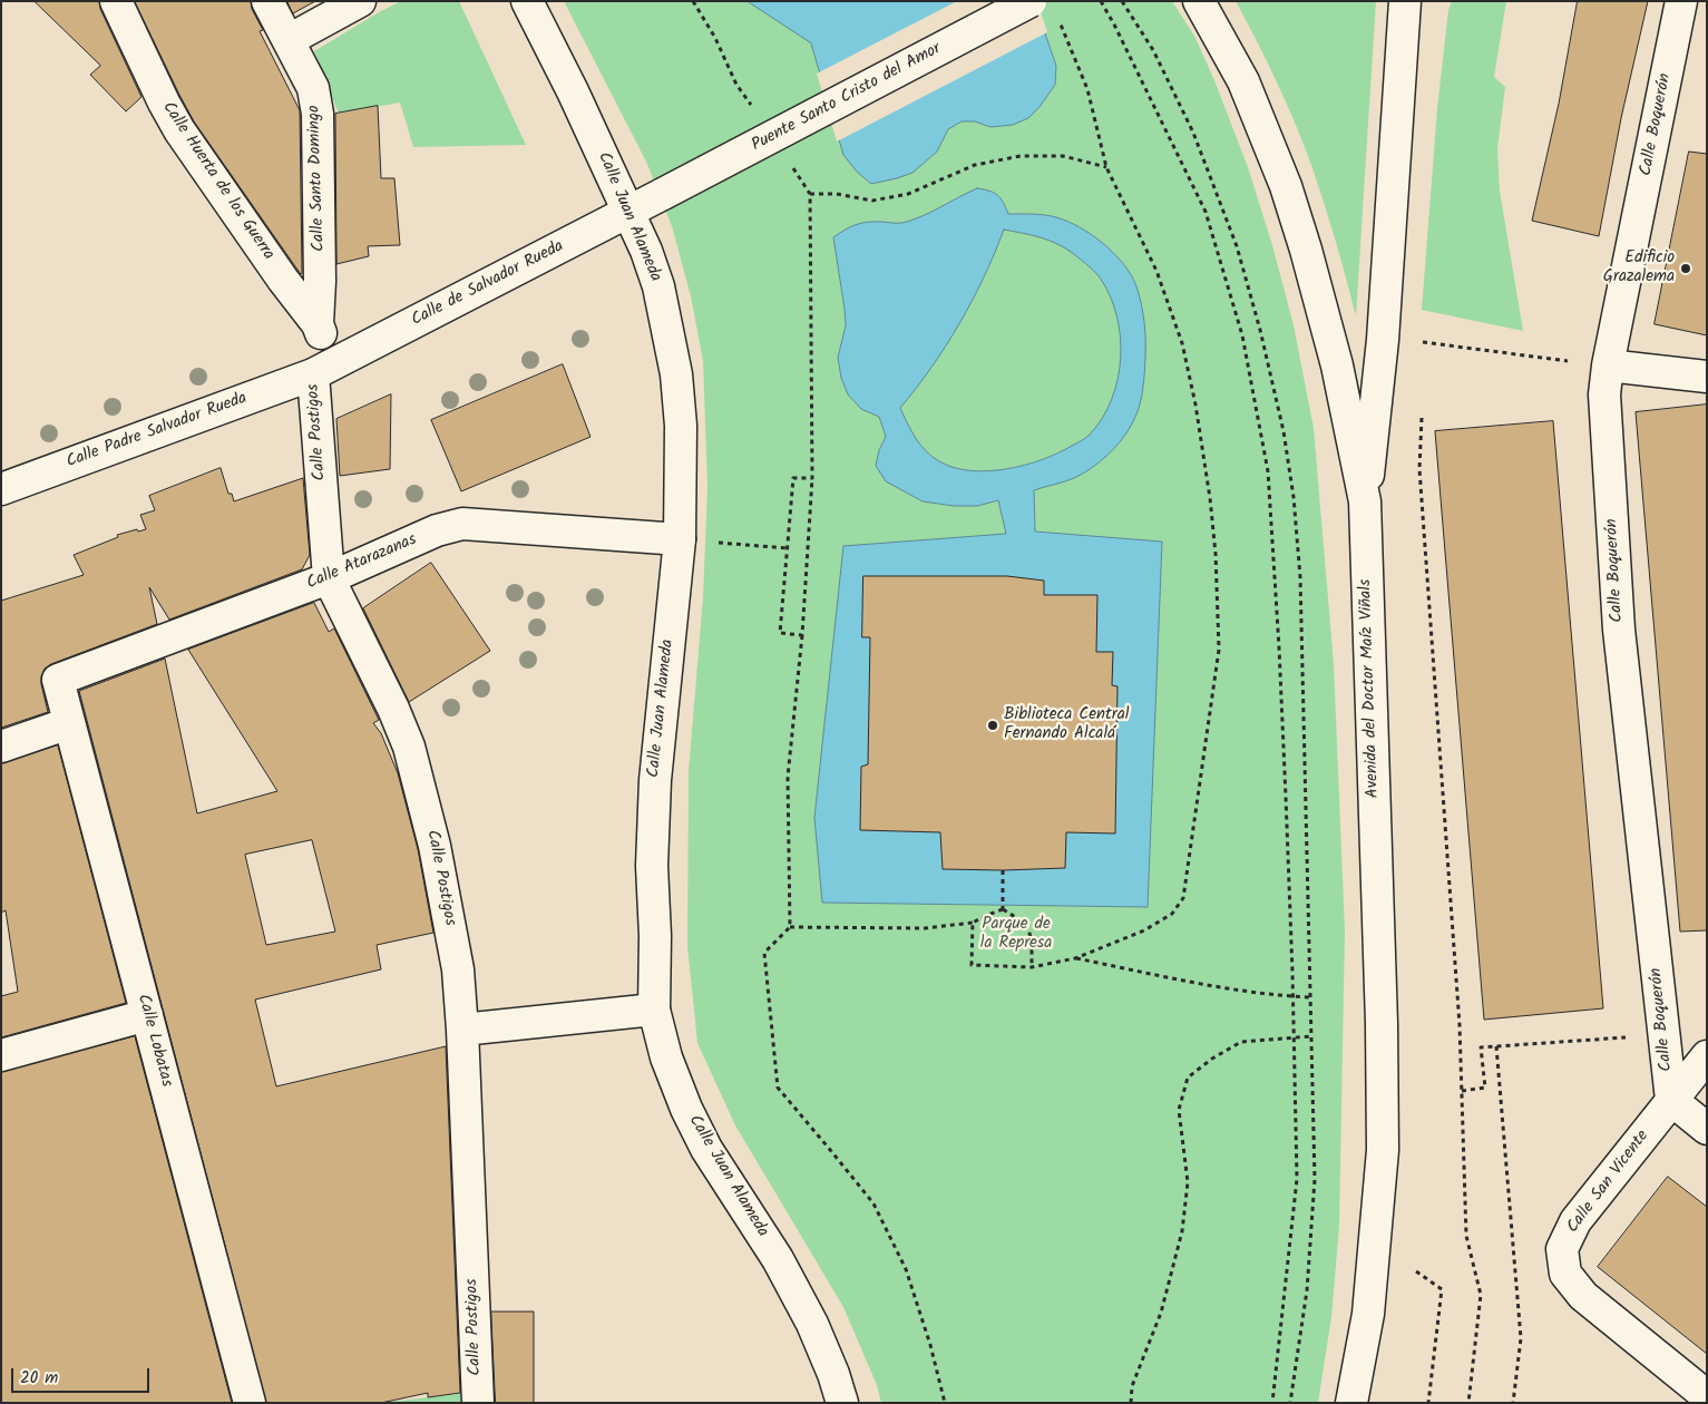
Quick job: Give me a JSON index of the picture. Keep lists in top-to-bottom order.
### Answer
{
  "streets": {
    "street": [
      "Puente Santo Cristo del Amor",
      "Calle Boquerón",
      "Calle Santo Domingo",
      "Calle Huerta de los Guerra",
      "Calle Juan Alameda",
      "Calle de Salvador Rueda",
      "Calle Padre Salvador Rueda",
      "Calle Postigos",
      "Calle Atarazanas",
      "Avenida del Doctor Maíz Viñals",
      "Calle Lobatas",
      "Calle San Vicente"
    ]
  },
  "crossings": [
    ["Puente Santo Cristo del Amor", "Calle de Salvador Rueda"],
    ["Calle Boquerón", "Calle San Vicente"],
    ["Calle Santo Domingo", "Calle Huerta de los Guerra"],
    ["Calle Santo Domingo", "Calle de Salvador Rueda"],
    ["Calle Santo Domingo", "Calle Padre Salvador Rueda"],
    ["Calle Santo Domingo", "Calle Postigos"],
    ["Calle Juan Alameda", "Calle de Salvador Rueda"],
    ["Calle Juan Alameda", "Calle Atarazanas"],
    ["Calle de Salvador Rueda", "Calle Padre Salvador Rueda"],
    ["Calle de Salvador Rueda", "Calle Postigos"],
    ["Calle Padre Salvador Rueda", "Calle Postigos"],
    ["Calle Postigos", "Calle Atarazanas"],
    ["Calle Atarazanas", "Calle Lobatas"]
  ],
  "parks": ["Parque de la Represa"],
  "places": ["Edificio Grazalema", "Biblioteca Central Fernando Alcalá"],
  "scale_bar": "20 m"
}
